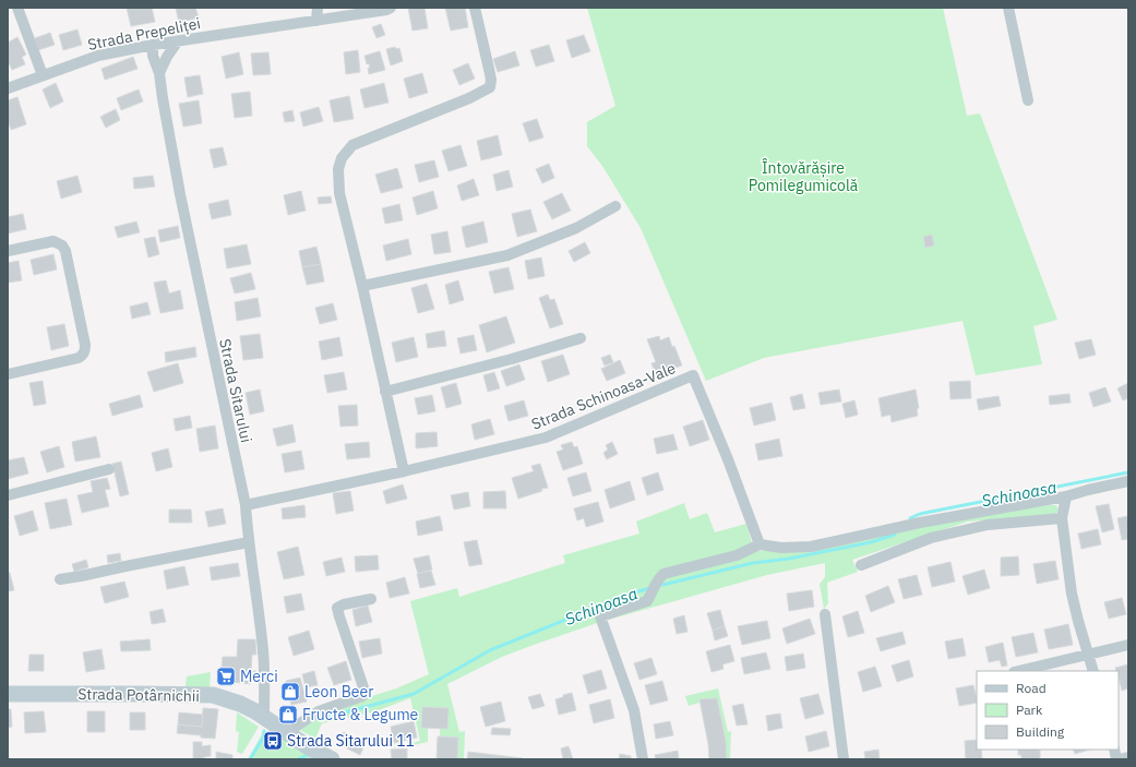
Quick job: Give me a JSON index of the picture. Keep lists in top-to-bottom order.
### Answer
{
  "streets": {
    "street": [
      "Strada Prepeliței",
      "Strada Sitarului",
      "Strada Schinoasa-Vale",
      "Strada Potârnichii"
    ]
  },
  "crossings": [
    ["Strada Prepeliței", "Strada Sitarului"],
    ["Strada Sitarului", "Strada Schinoasa-Vale"],
    ["Strada Sitarului", "Strada Potârnichii"]
  ],
  "water": ["Schinoasa"],
  "parks": ["Întovărășire Pomilegumicolă"],
  "places": {
    "supermarket": ["Merci"],
    "shop": ["Leon Beer", "Fructe & Legume"],
    "bus stop": ["Strada Sitarului 11"]
  },
  "legend": ["Road", "Park", "Building"]
}
